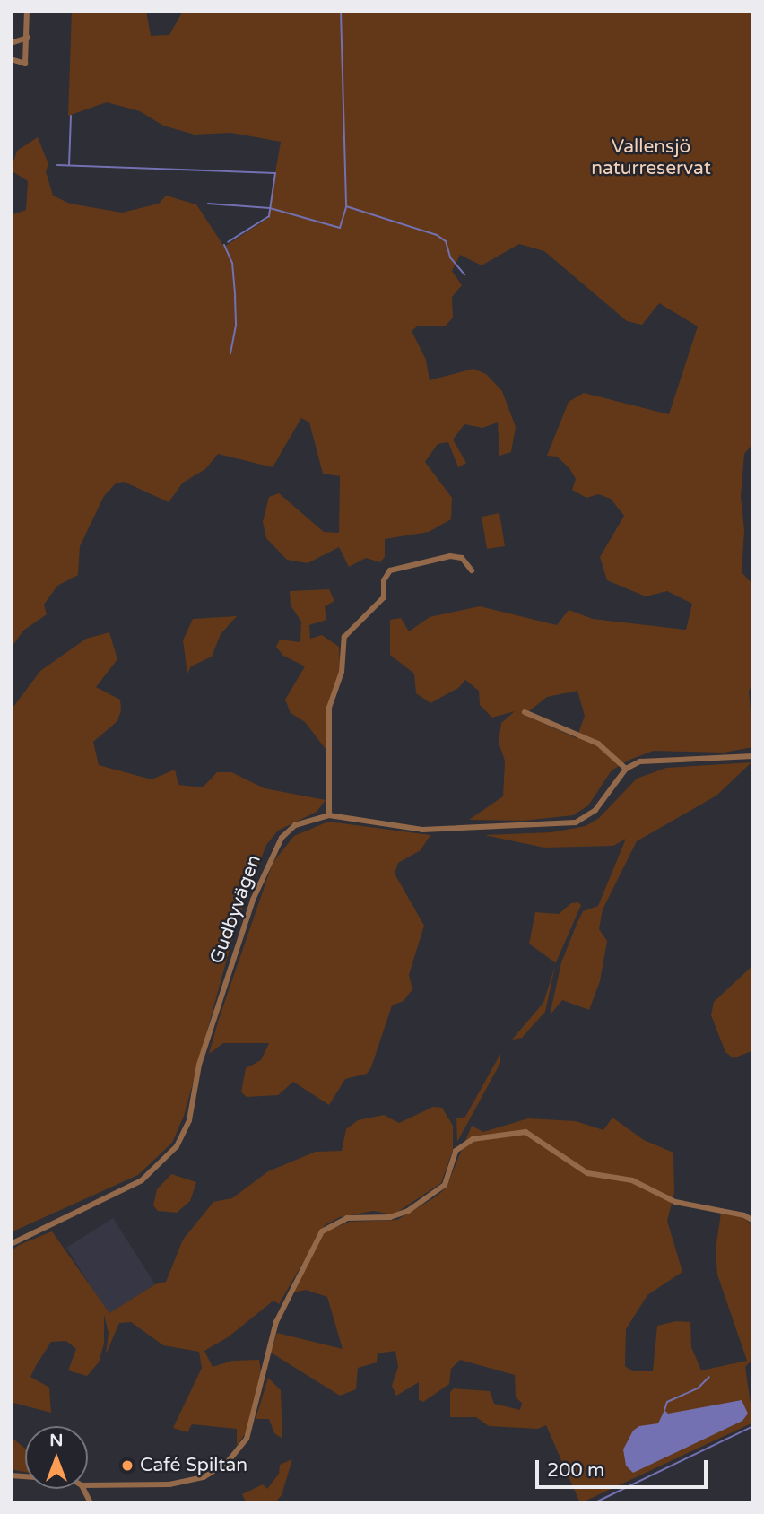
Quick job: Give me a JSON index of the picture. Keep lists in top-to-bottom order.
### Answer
{
  "streets": {
    "street": ["Gudbyvägen"]
  },
  "parks": ["Vallensjö naturreservat"],
  "places": ["Café Spiltan"],
  "scale_bar": "200 m",
  "north": "top"
}
